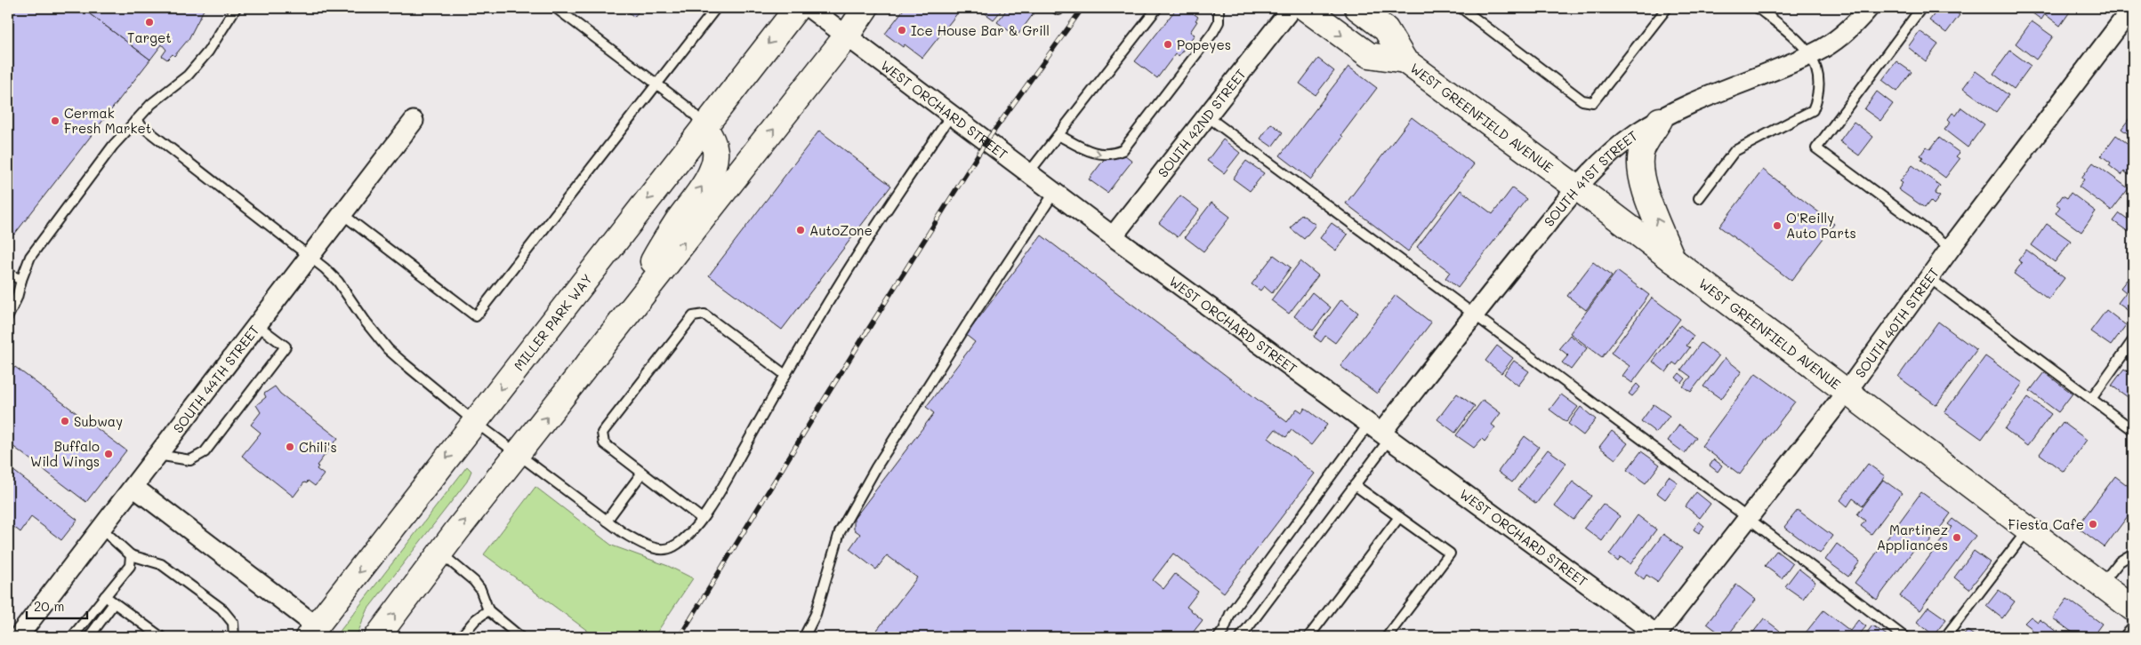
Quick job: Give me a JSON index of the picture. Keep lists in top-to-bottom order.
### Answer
{
  "streets": {
    "main road": ["WEST GREENFIELD AVENUE", "MILLER PARK WAY"],
    "street": [
      "WEST ORCHARD STREET",
      "SOUTH 42ND STREET",
      "SOUTH 41ST STREET",
      "SOUTH 40TH STREET",
      "SOUTH 44TH STREET"
    ]
  },
  "crossings": [
    ["WEST ORCHARD STREET", "SOUTH 42ND STREET"],
    ["WEST ORCHARD STREET", "SOUTH 41ST STREET"],
    ["WEST ORCHARD STREET", "SOUTH 40TH STREET"],
    ["WEST GREENFIELD AVENUE", "SOUTH 41ST STREET"],
    ["WEST GREENFIELD AVENUE", "SOUTH 40TH STREET"]
  ],
  "places": [
    "Target",
    "Ice House Bar & Grill",
    "Popeyes",
    "Cermak Fresh Market",
    "O'Reilly Auto Parts",
    "AutoZone",
    "Subway",
    "Chili's",
    "Buffalo Wild Wings",
    "Fiesta Cafe",
    "Martinez Appliances"
  ],
  "scale_bar": "20 m"
}
